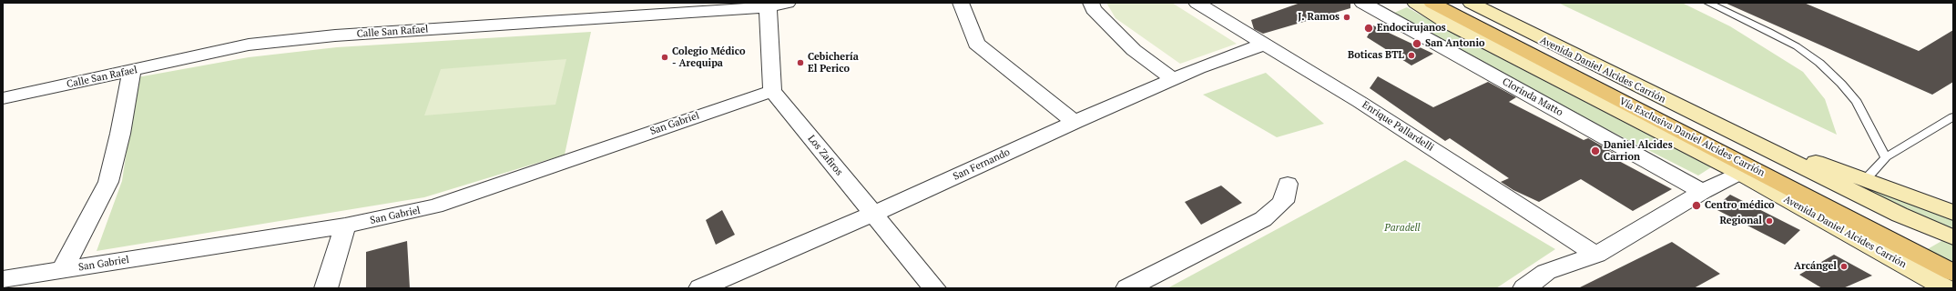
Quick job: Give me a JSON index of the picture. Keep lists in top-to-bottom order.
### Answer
{
  "streets": {
    "main road": ["Avenida Daniel Alcides Carrión", "Vía Exclusiva Daniel Alcides Carrión"],
    "street": [
      "Calle San Rafael",
      "Clorinda Matto",
      "San Gabriel",
      "Enrique Pallardelli",
      "Los Zafiros",
      "San Fernando"
    ]
  },
  "crossings": [
    ["Avenida Daniel Alcides Carrión", "Vía Exclusiva Daniel Alcides Carrión"],
    ["San Gabriel", "Los Zafiros"],
    ["Enrique Pallardelli", "San Fernando"],
    ["Los Zafiros", "San Fernando"]
  ],
  "parks": ["Paradell"],
  "places": [
    "J. Ramos",
    "Endocirujanos",
    "San Antonio",
    "Boticas BTL",
    "Colegio Médico - Arequipa",
    "Cebichería El Perico",
    "Daniel Alcides Carrion",
    "Centro médico",
    "Regional",
    "Arcángel"
  ]
}
